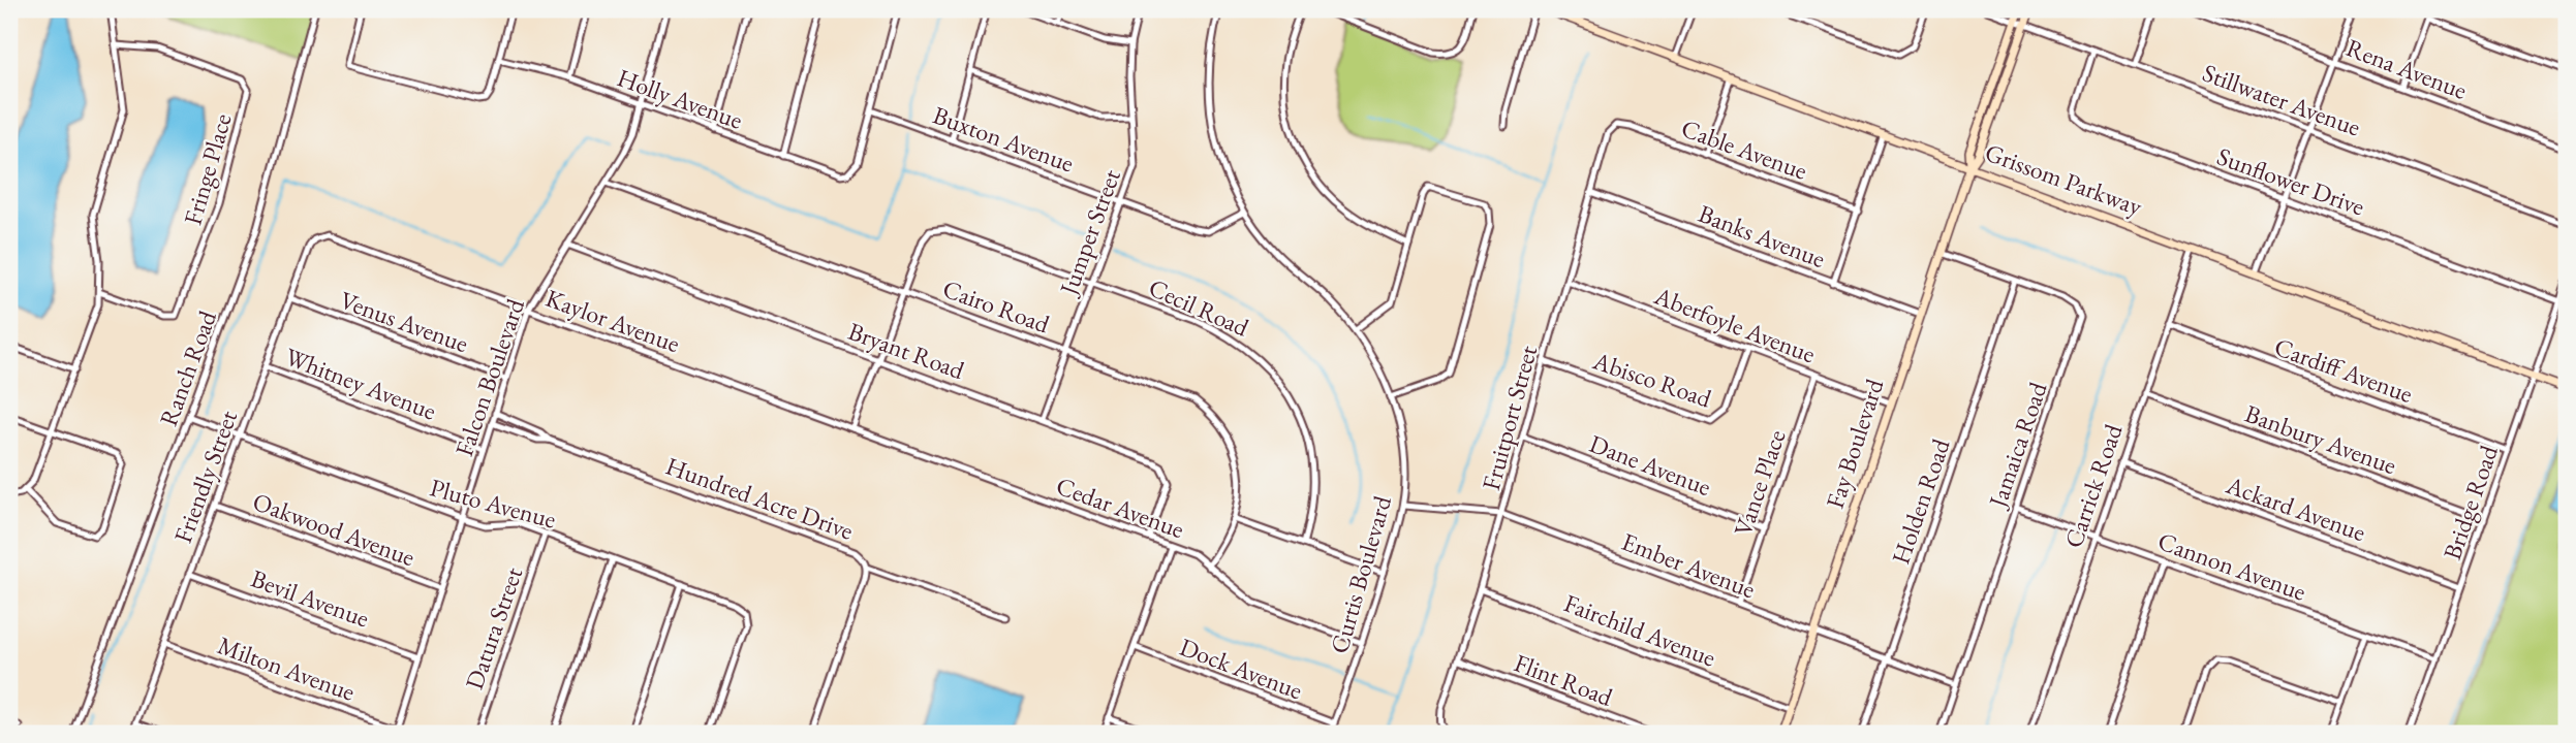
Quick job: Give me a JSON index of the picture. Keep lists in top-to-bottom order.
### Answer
{
  "streets": {
    "main road": ["Grissom Parkway", "Fay Boulevard"],
    "street": [
      "Rena Avenue",
      "Holly Avenue",
      "Stillwater Avenue",
      "Buxton Avenue",
      "Cable Avenue",
      "Fringe Place",
      "Sunflower Drive",
      "Jumper Street",
      "Banks Avenue",
      "Cairo Road",
      "Cecil Road",
      "Kaylor Avenue",
      "Venus Avenue",
      "Aberfoyle Avenue",
      "Bryant Road",
      "Ranch Road",
      "Cardiff Avenue",
      "Falcon Boulevard",
      "Abisco Road",
      "Whitney Avenue",
      "Fruitport Street",
      "Banbury Avenue",
      "Jamaica Road",
      "Dane Avenue",
      "Friendly Street",
      "Vance Place",
      "Carrick Road",
      "Hundred Acre Drive",
      "Holden Road",
      "Bridge Road",
      "Pluto Avenue",
      "Cedar Avenue",
      "Ackard Avenue",
      "Oakwood Avenue",
      "Ember Avenue",
      "Cannon Avenue",
      "Curtis Boulevard",
      "Bevil Avenue",
      "Datura Street",
      "Fairchild Avenue",
      "Milton Avenue",
      "Dock Avenue",
      "Flint Road"
    ]
  },
  "crossings": [
    ["Holly Avenue", "Buxton Avenue"],
    ["Holly Avenue", "Falcon Boulevard"],
    ["Stillwater Avenue", "Sunflower Drive"],
    ["Stillwater Avenue", "Fay Boulevard"],
    ["Buxton Avenue", "Jumper Street"],
    ["Buxton Avenue", "Curtis Boulevard"],
    ["Cable Avenue", "Fruitport Street"],
    ["Grissom Parkway", "Fay Boulevard"],
    ["Grissom Parkway", "Carrick Road"],
    ["Grissom Parkway", "Bridge Road"],
    ["Sunflower Drive", "Bridge Road"],
    ["Jumper Street", "Cairo Road"],
    ["Jumper Street", "Cecil Road"],
    ["Jumper Street", "Bryant Road"],
    ["Banks Avenue", "Fruitport Street"],
    ["Banks Avenue", "Fay Boulevard"],
    ["Cairo Road", "Cecil Road"],
    ["Cairo Road", "Falcon Boulevard"],
    ["Cairo Road", "Cedar Avenue"],
    ["Kaylor Avenue", "Falcon Boulevard"],
    ["Kaylor Avenue", "Friendly Street"],
    ["Kaylor Avenue", "Cedar Avenue"],
    ["Venus Avenue", "Falcon Boulevard"],
    ["Venus Avenue", "Friendly Street"],
    ["Aberfoyle Avenue", "Abisco Road"],
    ["Aberfoyle Avenue", "Fruitport Street"],
    ["Aberfoyle Avenue", "Fay Boulevard"],
    ["Aberfoyle Avenue", "Vance Place"],
    ["Bryant Road", "Falcon Boulevard"],
    ["Bryant Road", "Cedar Avenue"],
    ["Ranch Road", "Pluto Avenue"],
    ["Cardiff Avenue", "Carrick Road"],
    ["Cardiff Avenue", "Bridge Road"],
    ["Falcon Boulevard", "Whitney Avenue"],
    ["Falcon Boulevard", "Hundred Acre Drive"],
    ["Falcon Boulevard", "Pluto Avenue"],
    ["Falcon Boulevard", "Oakwood Avenue"],
    ["Falcon Boulevard", "Bevil Avenue"],
    ["Falcon Boulevard", "Milton Avenue"],
    ["Abisco Road", "Fruitport Street"],
    ["Whitney Avenue", "Friendly Street"],
    ["Fruitport Street", "Dane Avenue"],
    ["Fruitport Street", "Ember Avenue"],
    ["Fruitport Street", "Fairchild Avenue"],
    ["Fruitport Street", "Flint Road"],
    ["Banbury Avenue", "Carrick Road"],
    ["Banbury Avenue", "Bridge Road"],
    ["Fay Boulevard", "Jamaica Road"],
    ["Fay Boulevard", "Ember Avenue"],
    ["Fay Boulevard", "Fairchild Avenue"],
    ["Jamaica Road", "Holden Road"],
    ["Jamaica Road", "Ember Avenue"],
    ["Jamaica Road", "Cannon Avenue"],
    ["Dane Avenue", "Vance Place"],
    ["Friendly Street", "Pluto Avenue"],
    ["Friendly Street", "Oakwood Avenue"],
    ["Friendly Street", "Bevil Avenue"],
    ["Friendly Street", "Milton Avenue"],
    ["Vance Place", "Ember Avenue"],
    ["Carrick Road", "Ackard Avenue"],
    ["Carrick Road", "Cannon Avenue"],
    ["Holden Road", "Ember Avenue"],
    ["Bridge Road", "Ackard Avenue"],
    ["Bridge Road", "Cannon Avenue"],
    ["Pluto Avenue", "Datura Street"],
    ["Cedar Avenue", "Curtis Boulevard"],
    ["Ember Avenue", "Curtis Boulevard"],
    ["Curtis Boulevard", "Dock Avenue"]
  ]
}
